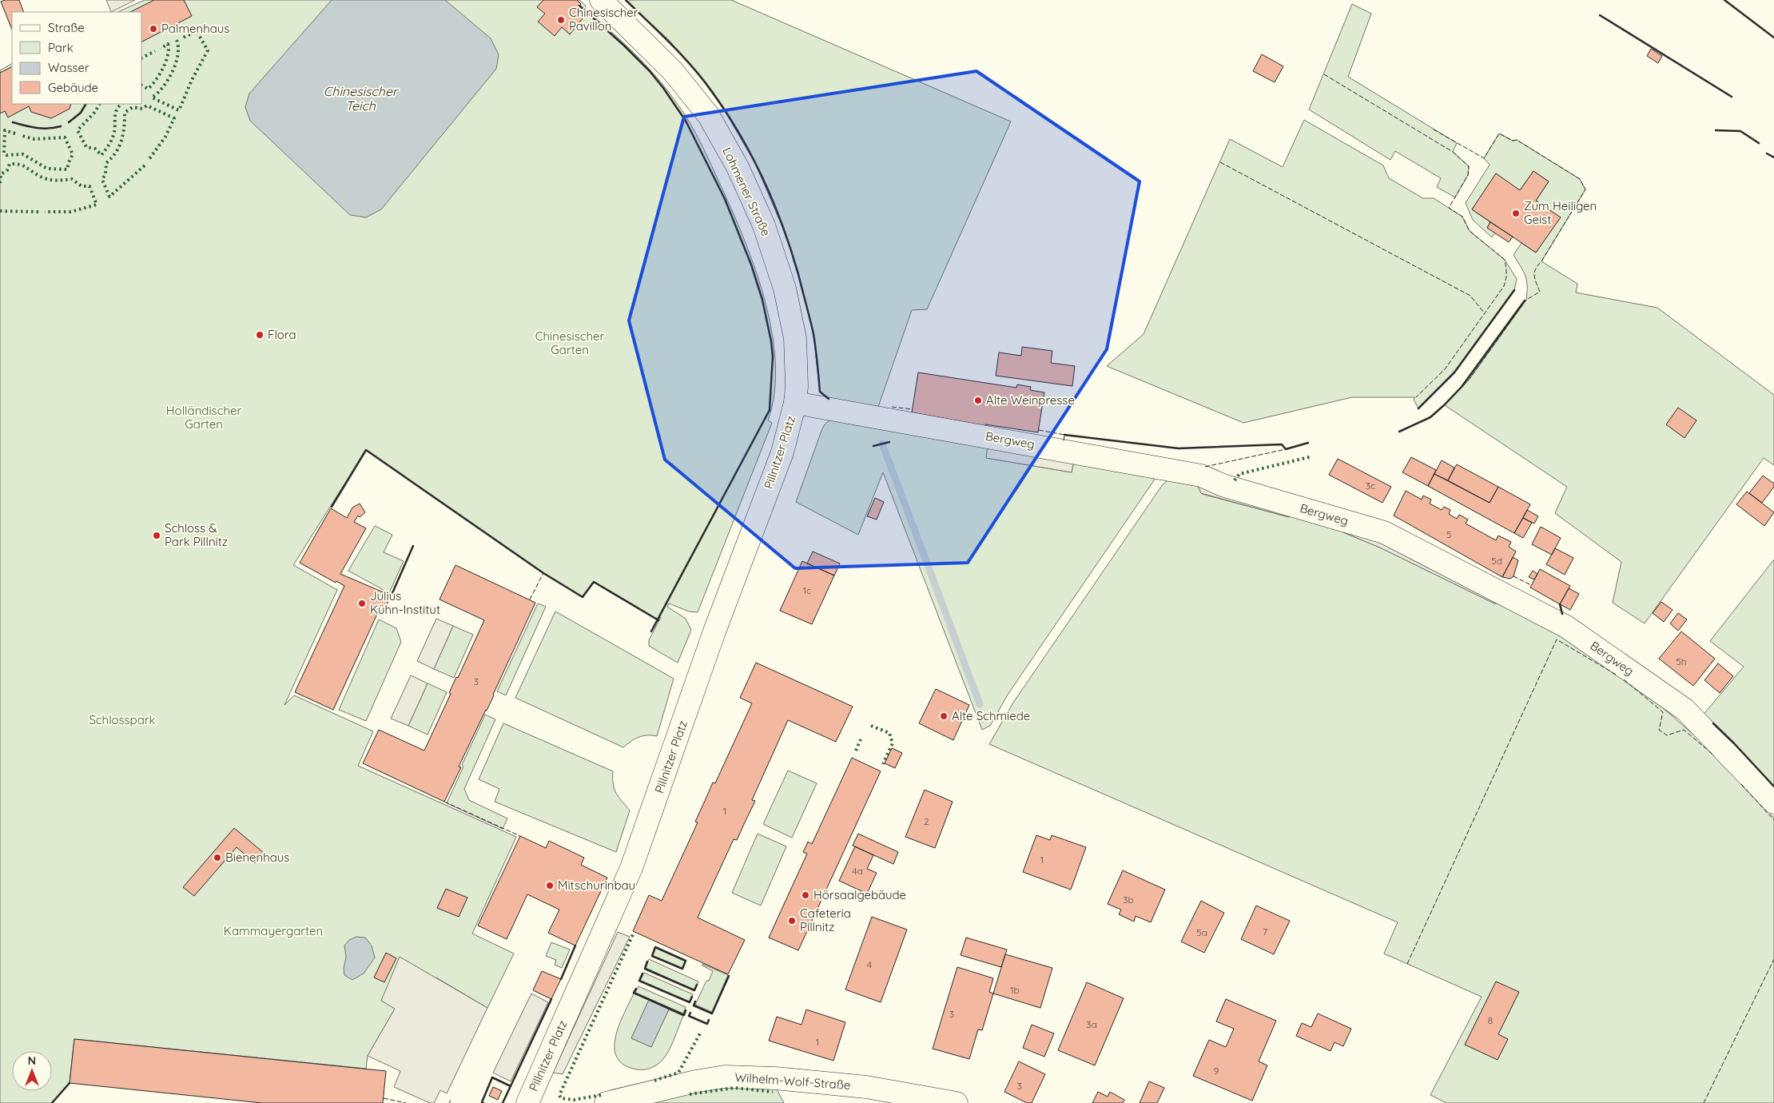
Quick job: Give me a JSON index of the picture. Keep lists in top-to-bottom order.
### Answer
{
  "streets": {
    "street": [
      "Lohmener Straße",
      "Bergweg",
      "Pillnitzer Platz",
      "Wilhelm-Wolf-Straße"
    ]
  },
  "crossings": [
    ["Lohmener Straße", "Bergweg"],
    ["Lohmener Straße", "Pillnitzer Platz"],
    ["Bergweg", "Pillnitzer Platz"]
  ],
  "water": ["Chinesischer Teich"],
  "parks": [
    "Chinesischer Garten",
    "Holländischer Garten",
    "Schlosspark",
    "Kammayergarten"
  ],
  "places": [
    "Chinesischer Pavillon",
    "Palmenhaus",
    "Zum Heiligen Geist",
    "Flora",
    "Alte Weinpresse",
    "Schloss & Park Pillnitz",
    "Julius Kühn-Institut",
    "Alte Schmiede",
    "Bienenhaus",
    "Mitschurinbau",
    "Hörsaalgebäude",
    "Cafeteria Pillnitz"
  ],
  "house_numbers": [
    "3c",
    "5",
    "5d",
    "1c",
    "5h",
    "3",
    "1",
    "2",
    "1",
    "4a",
    "3b",
    "7",
    "5a",
    "4",
    "1b",
    "3",
    "8",
    "3a",
    "1",
    "9",
    "3"
  ],
  "legend": [
    "Straße",
    "Park",
    "Wasser",
    "Gebäude"
  ],
  "north": "top"
}
